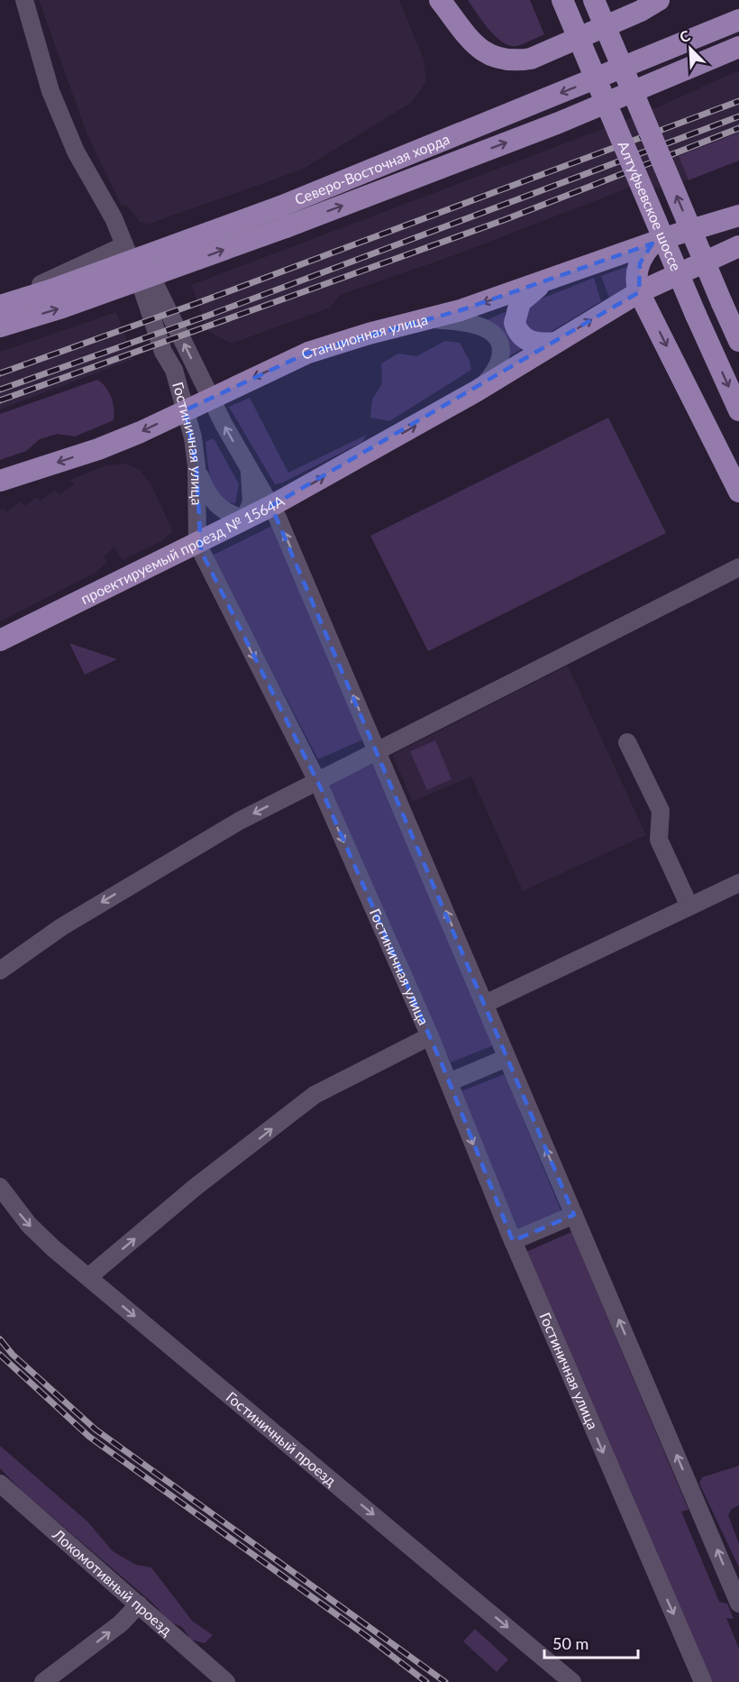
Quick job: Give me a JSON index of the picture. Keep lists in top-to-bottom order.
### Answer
{
  "streets": {
    "main road": [
      "Северо-Восточная хорда",
      "Алтуфьевское шоссе",
      "Станционная улица",
      "проектируемый проезд № 1564А"
    ],
    "street": ["Гостиничная улица", "Гостиничный проезд", "Локомотивный проезд"]
  },
  "crossings": [
    ["Станционная улица", "Гостиничная улица"],
    ["Гостиничная улица", "проектируемый проезд № 1564А"]
  ],
  "one_way": ["Станционная улица", "проектируемый проезд № 1564А", "Гостиничный проезд"],
  "scale_bar": "50 m",
  "north": "top left"
}
